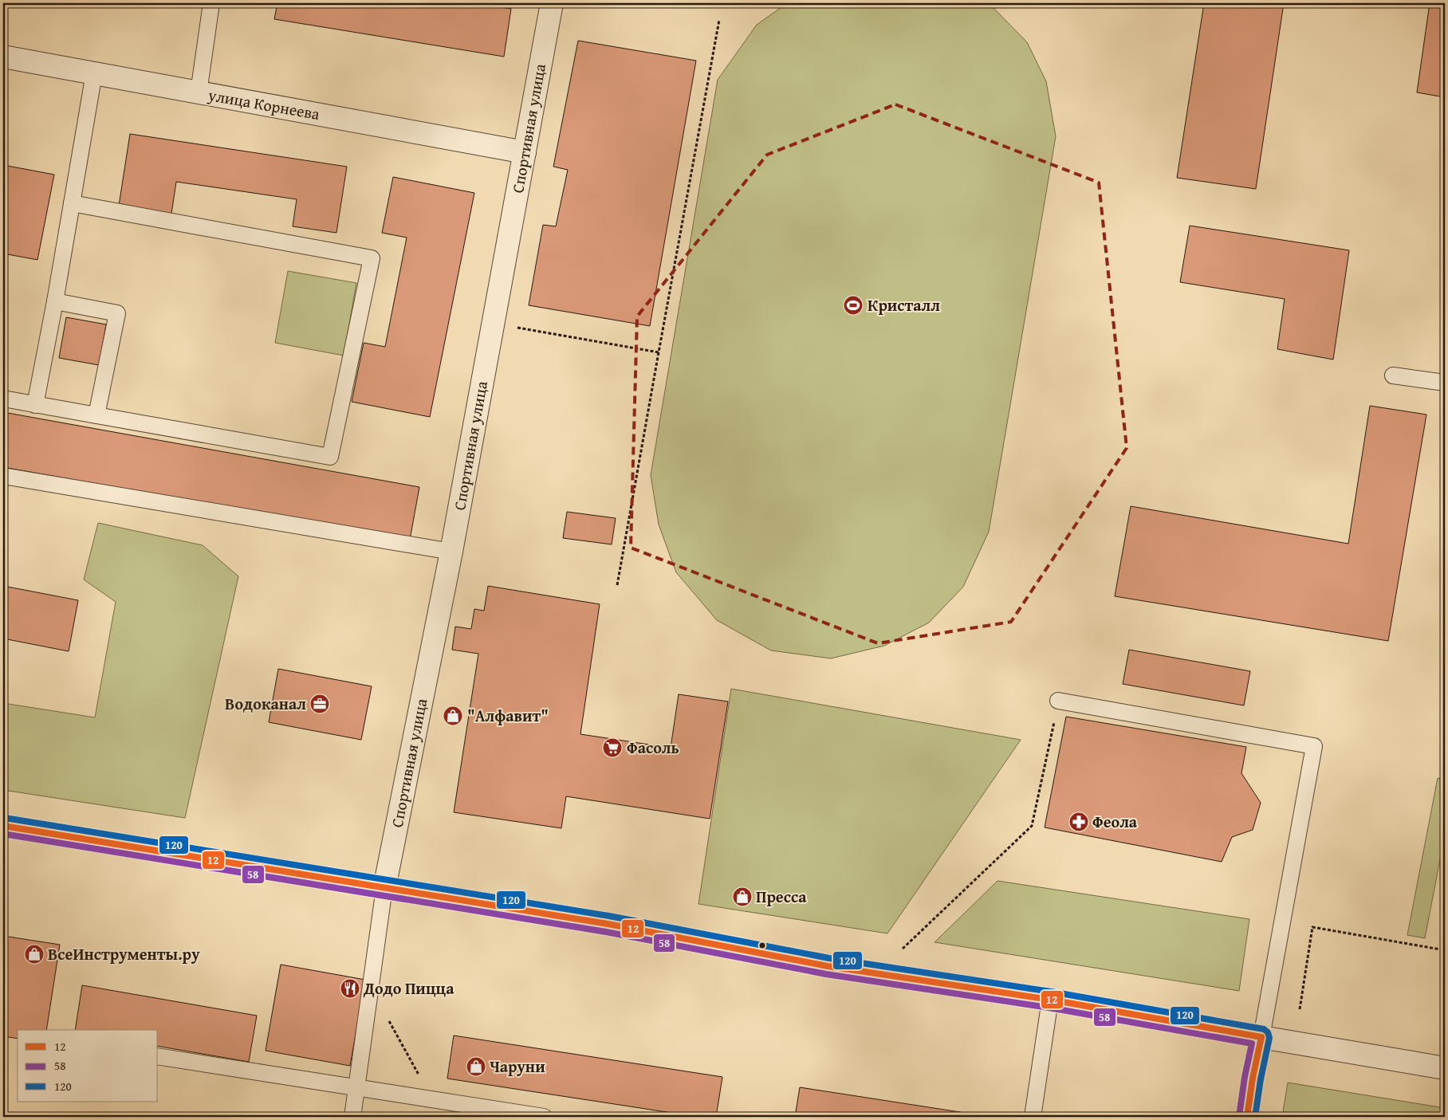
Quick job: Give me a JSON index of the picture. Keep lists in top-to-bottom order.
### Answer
{
  "streets": {
    "street": ["улица Корнеева", "Спортивная улица"]
  },
  "crossings": [
    ["улица Корнеева", "Спортивная улица"]
  ],
  "places": {
    "sports": ["Кристалл"],
    "office": ["Водоканал"],
    "shop": [
      "\"Алфавит\"",
      "Пресса",
      "ВсеИнструменты.ру",
      "Чаруни"
    ],
    "supermarket": ["Фасоль"],
    "pharmacy": ["Феола"],
    "restaurant": ["Додо Пицца"]
  },
  "lines": ["transit line 120", "transit line 12", "transit line 58"],
  "legend": ["12", "58", "120"]
}
